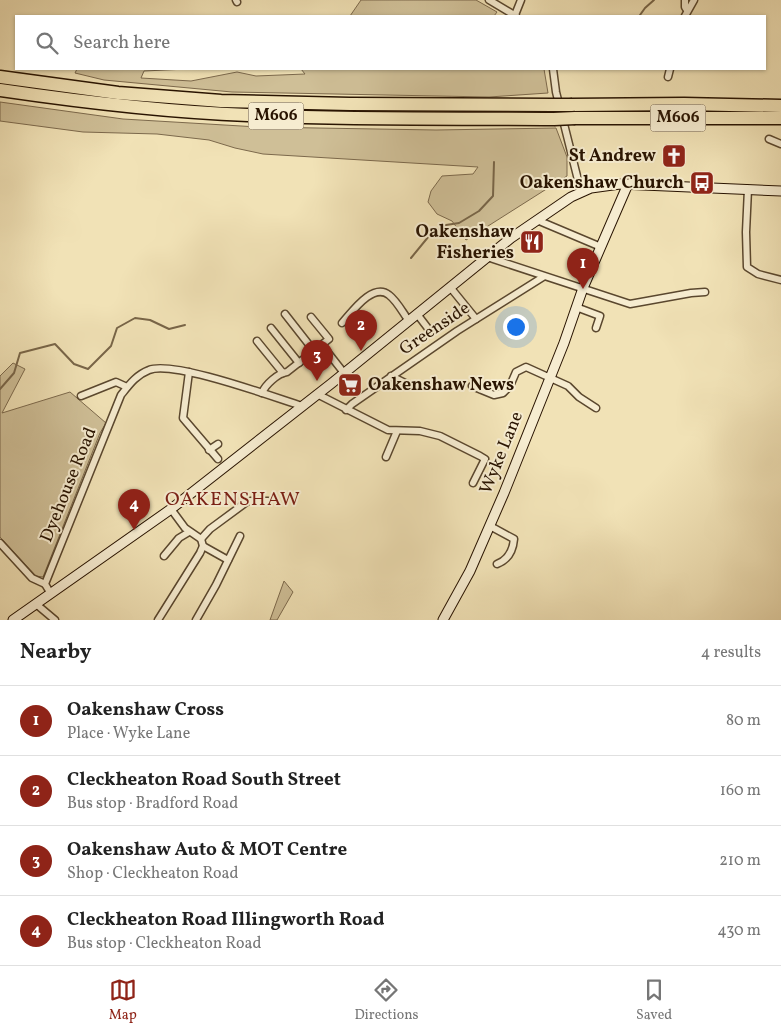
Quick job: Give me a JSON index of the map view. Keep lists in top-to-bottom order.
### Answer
{
  "streets": {
    "highway": ["M606"],
    "street": ["Greenside", "Wyke Lane", "Dyehouse Road"]
  },
  "districts": ["OAKENSHAW"],
  "places": {
    "church": ["St Andrew"],
    "bus stop": ["Oakenshaw Church"],
    "restaurant": ["Oakenshaw Fisheries"],
    "supermarket": ["Oakenshaw News"]
  },
  "page": {
    "search": "Search here",
    "pins": [
      "1",
      "2",
      "3",
      "4"
    ],
    "heading": ["Nearby", "4 results"],
    "list": [
      {
        "mark": "1",
        "name": "Oakenshaw Cross",
        "note": "Place · Wyke Lane",
        "value": "80 m"
      },
      {
        "mark": "2",
        "name": "Cleckheaton Road South Street",
        "note": "Bus stop · Bradford Road",
        "value": "160 m"
      },
      {
        "mark": "3",
        "name": "Oakenshaw Auto & MOT Centre",
        "note": "Shop · Cleckheaton Road",
        "value": "210 m"
      },
      {
        "mark": "4",
        "name": "Cleckheaton Road Illingworth Road",
        "note": "Bus stop · Cleckheaton Road",
        "value": "430 m"
      }
    ],
    "nav": ["Map", "Directions", "Saved"]
  }
}
